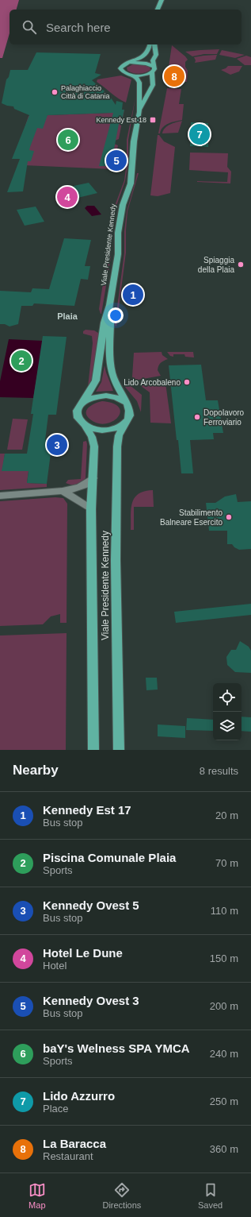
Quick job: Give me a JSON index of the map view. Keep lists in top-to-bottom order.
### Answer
{
  "streets": {
    "main road": ["Viale Presidente Kennedy"]
  },
  "districts": ["Plaia"],
  "places": {
    "other": [
      "Palaghiaccio Città di Catania",
      "Spiaggia della Plaia",
      "Lido Arcobaleno",
      "Dopolavoro Ferroviario",
      "Stabilimento Balneare Esercito"
    ],
    "transit": ["Kennedy Est 18"]
  },
  "page": {
    "search": "Search here",
    "pins": [
      "8",
      "7",
      "6",
      "5",
      "4",
      "1",
      "2",
      "3"
    ],
    "heading": ["Nearby", "8 results"],
    "list": [
      {
        "mark": "1",
        "name": "Kennedy Est 17",
        "note": "Bus stop",
        "value": "20 m"
      },
      {
        "mark": "2",
        "name": "Piscina Comunale Plaia",
        "note": "Sports",
        "value": "70 m"
      },
      {
        "mark": "3",
        "name": "Kennedy Ovest 5",
        "note": "Bus stop",
        "value": "110 m"
      },
      {
        "mark": "4",
        "name": "Hotel Le Dune",
        "note": "Hotel",
        "value": "150 m"
      },
      {
        "mark": "5",
        "name": "Kennedy Ovest 3",
        "note": "Bus stop",
        "value": "200 m"
      },
      {
        "mark": "6",
        "name": "baY's Welness SPA YMCA",
        "note": "Sports",
        "value": "240 m"
      },
      {
        "mark": "7",
        "name": "Lido Azzurro",
        "note": "Place",
        "value": "250 m"
      },
      {
        "mark": "8",
        "name": "La Baracca",
        "note": "Restaurant",
        "value": "360 m"
      }
    ],
    "nav": ["Map", "Directions", "Saved"]
  }
}
